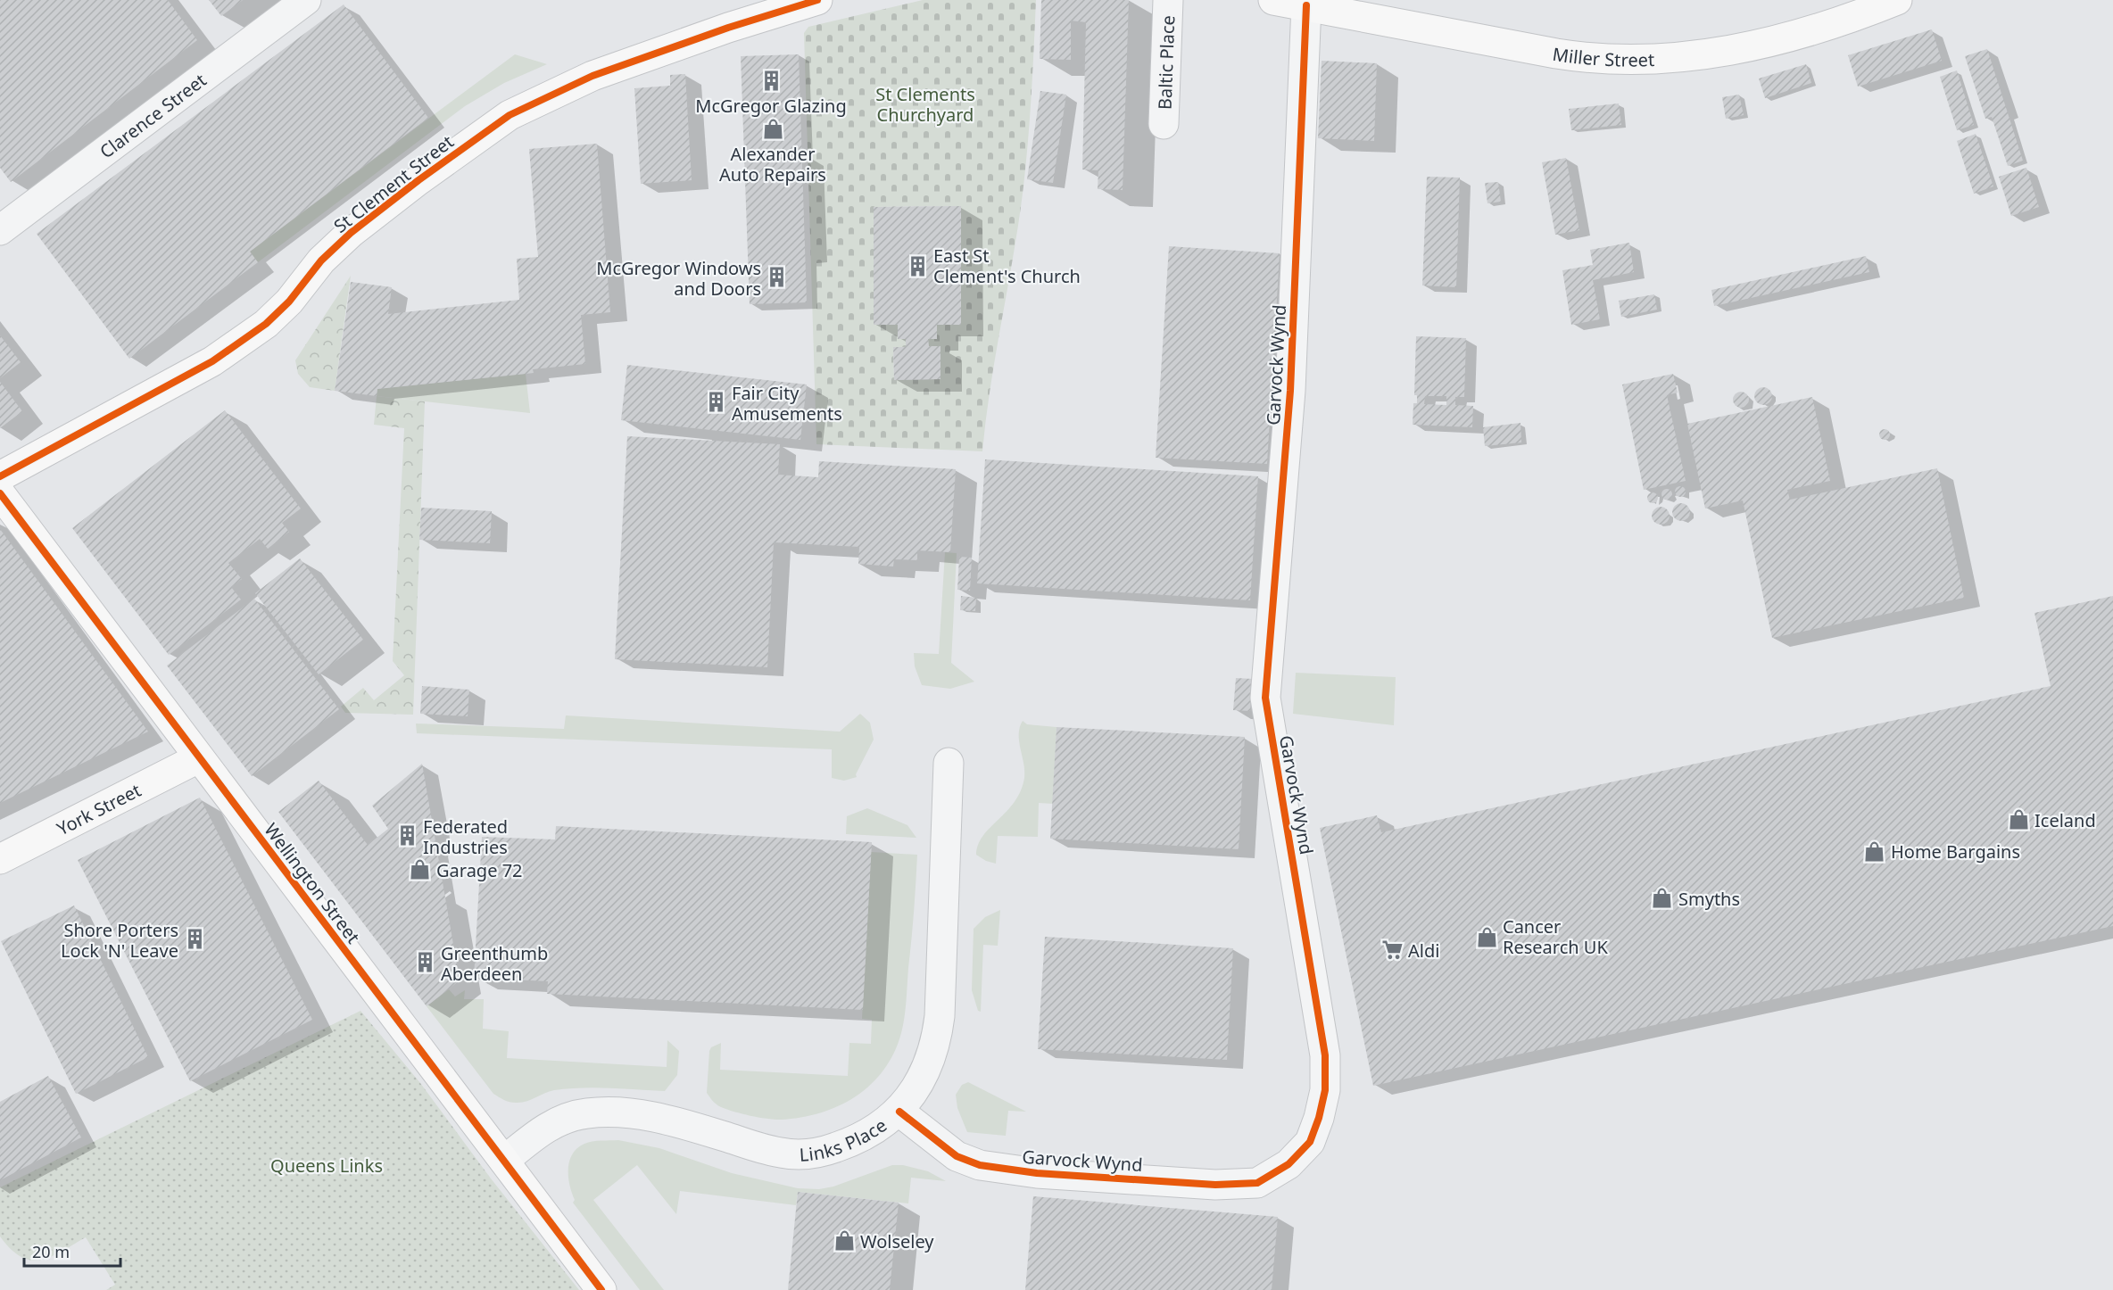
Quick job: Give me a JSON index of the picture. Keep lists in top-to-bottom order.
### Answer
{
  "streets": {
    "street": [
      "Miller Street",
      "Baltic Place",
      "Clarence Street",
      "St Clement Street",
      "Garvock Wynd",
      "York Street",
      "Wellington Street",
      "Links Place"
    ]
  },
  "crossings": [
    ["Miller Street", "Garvock Wynd"],
    ["Garvock Wynd", "Links Place"],
    ["York Street", "Wellington Street"],
    ["Wellington Street", "Links Place"]
  ],
  "parks": ["St Clements Churchyard", "Queens Links"],
  "places": {
    "building": [
      "McGregor Glazing",
      "East St Clement's Church",
      "McGregor Windows and Doors",
      "Fair City Amusements",
      "Federated Industries",
      "Shore Porters Lock 'N' Leave",
      "Greenthumb Aberdeen"
    ],
    "shop": [
      "Alexander Auto Repairs",
      "Iceland",
      "Home Bargains",
      "Garage 72",
      "Smyths",
      "Cancer Research UK",
      "Wolseley"
    ],
    "supermarket": ["Aldi"]
  },
  "scale_bar": "20 m"
}
